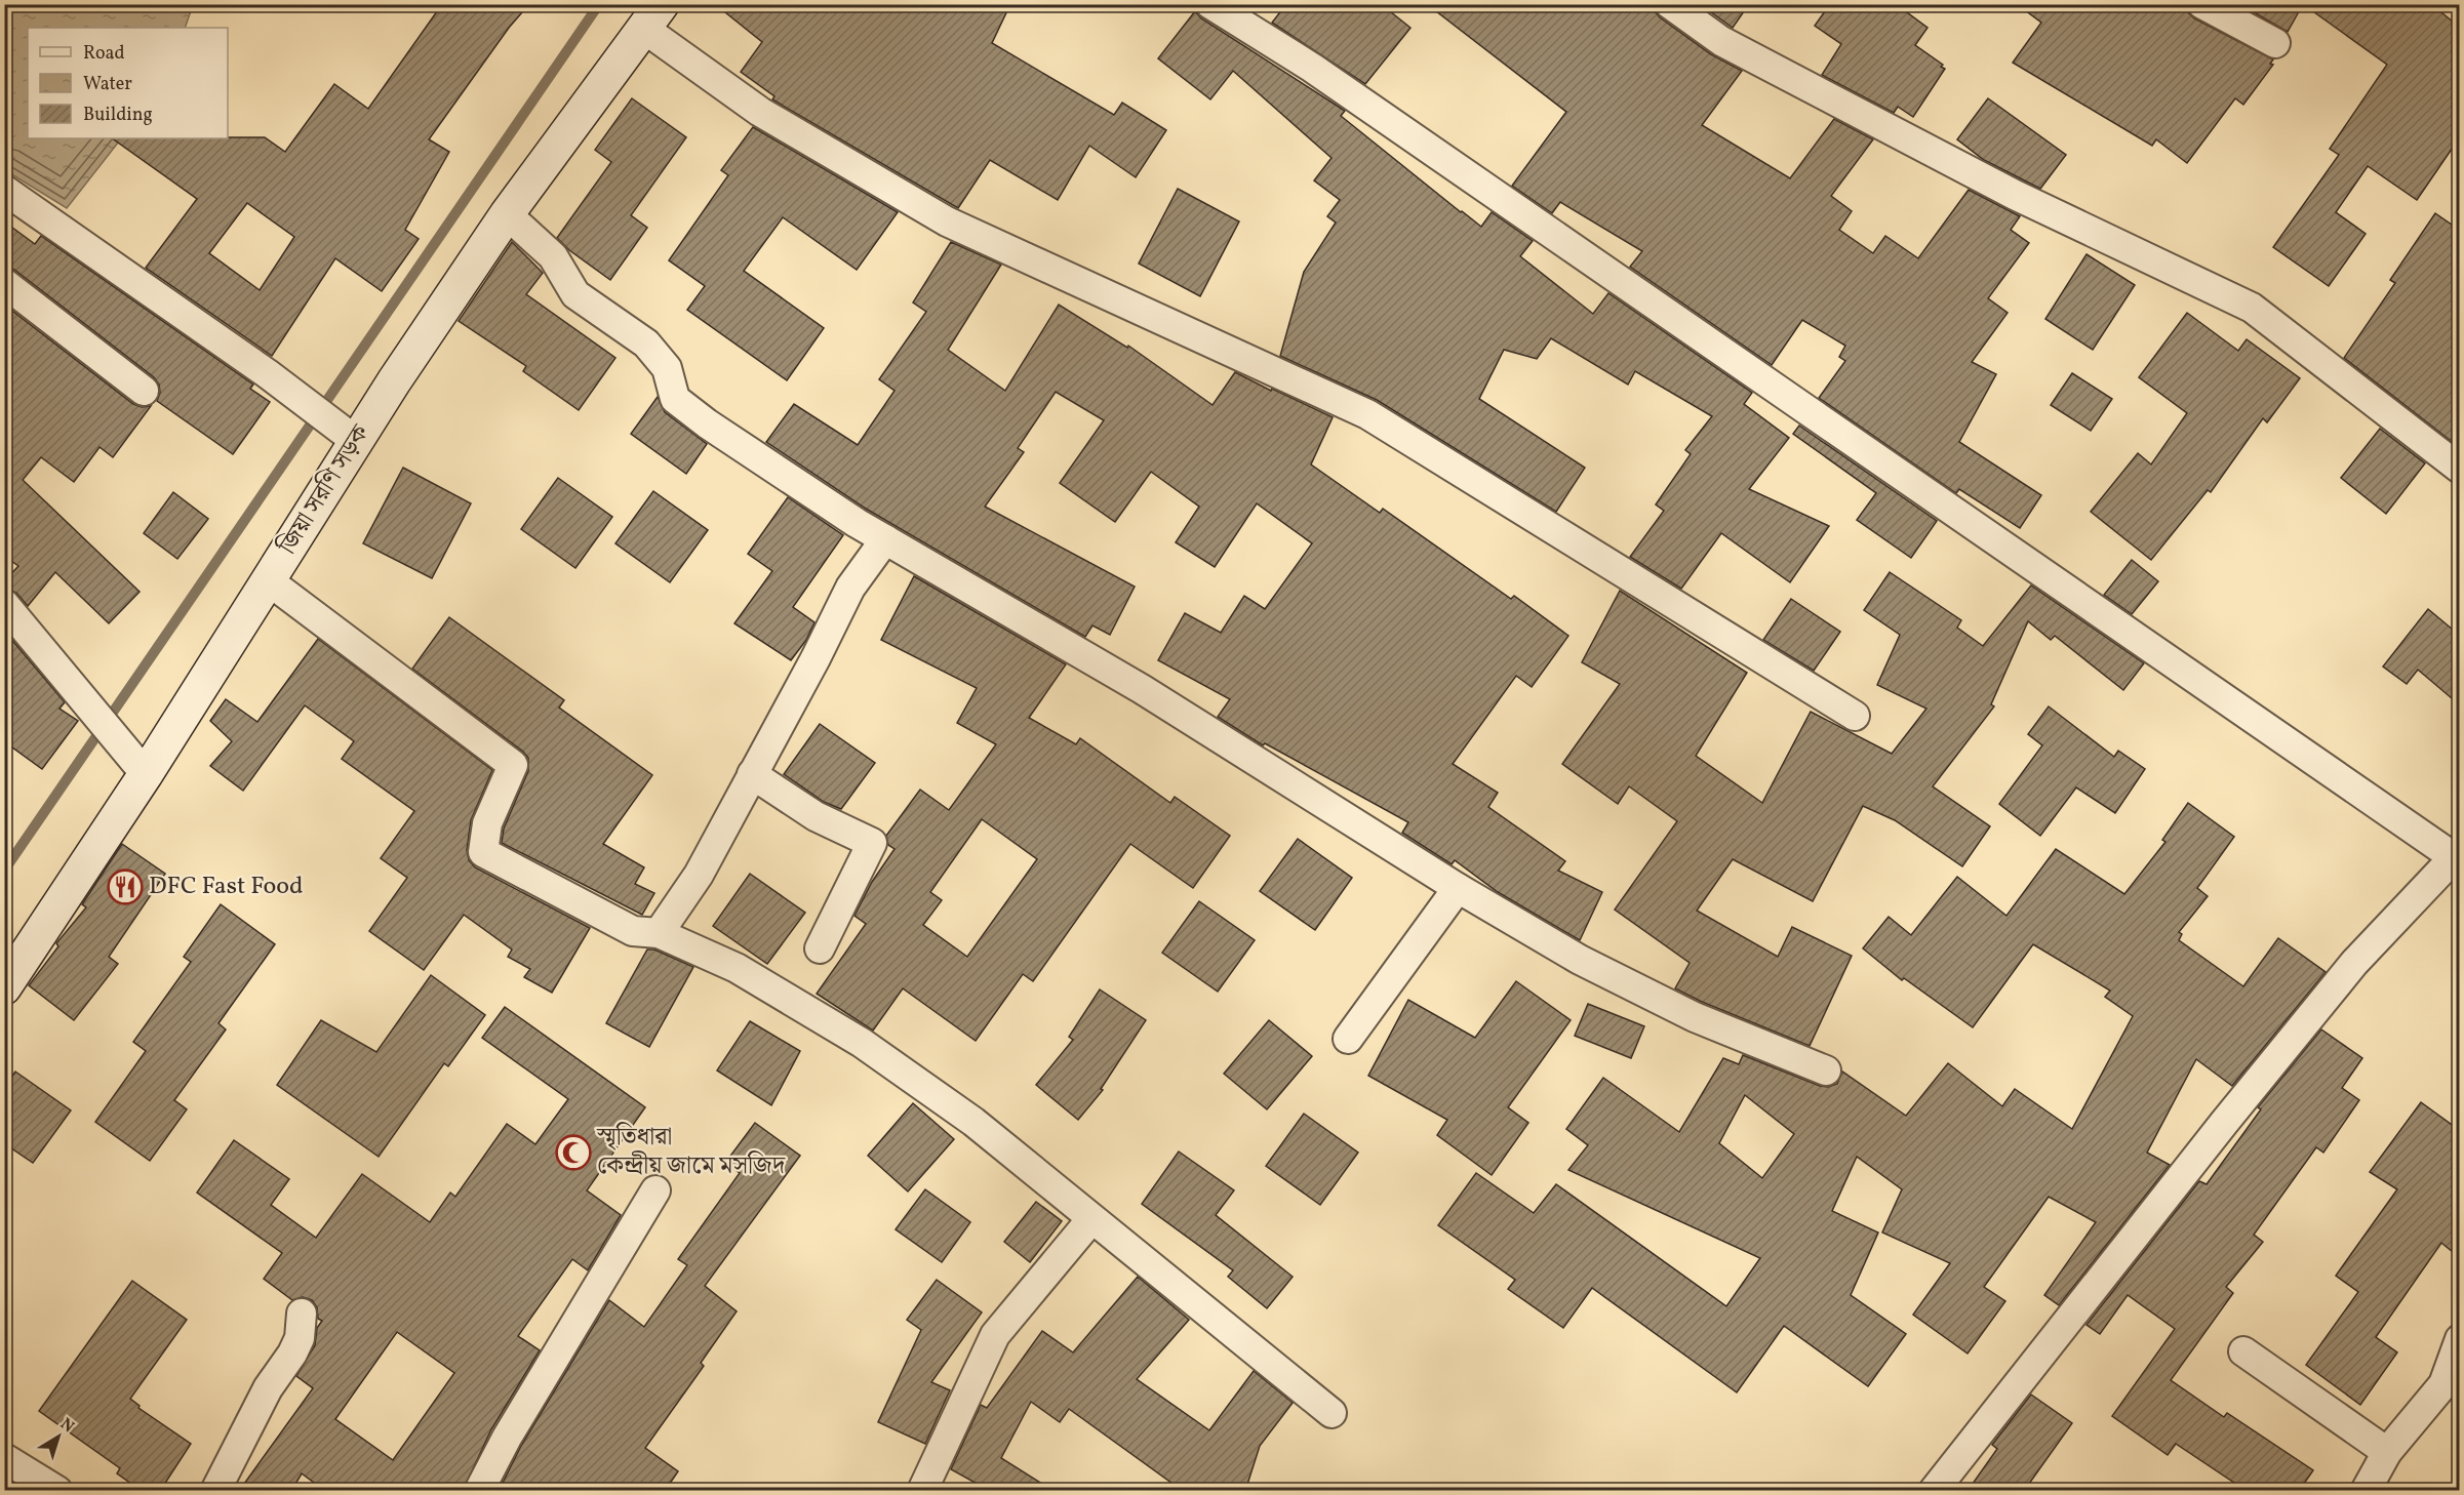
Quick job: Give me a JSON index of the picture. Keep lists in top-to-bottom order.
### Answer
{
  "streets": {
    "main road": ["জিয়া সরণি সড়ক"]
  },
  "places": {
    "restaurant": ["DFC Fast Food"],
    "mosque": ["স্মৃতিধারা কেন্দ্রীয় জামে মসজিদ"]
  },
  "legend": ["Road", "Water", "Building"],
  "north": "top right"
}
